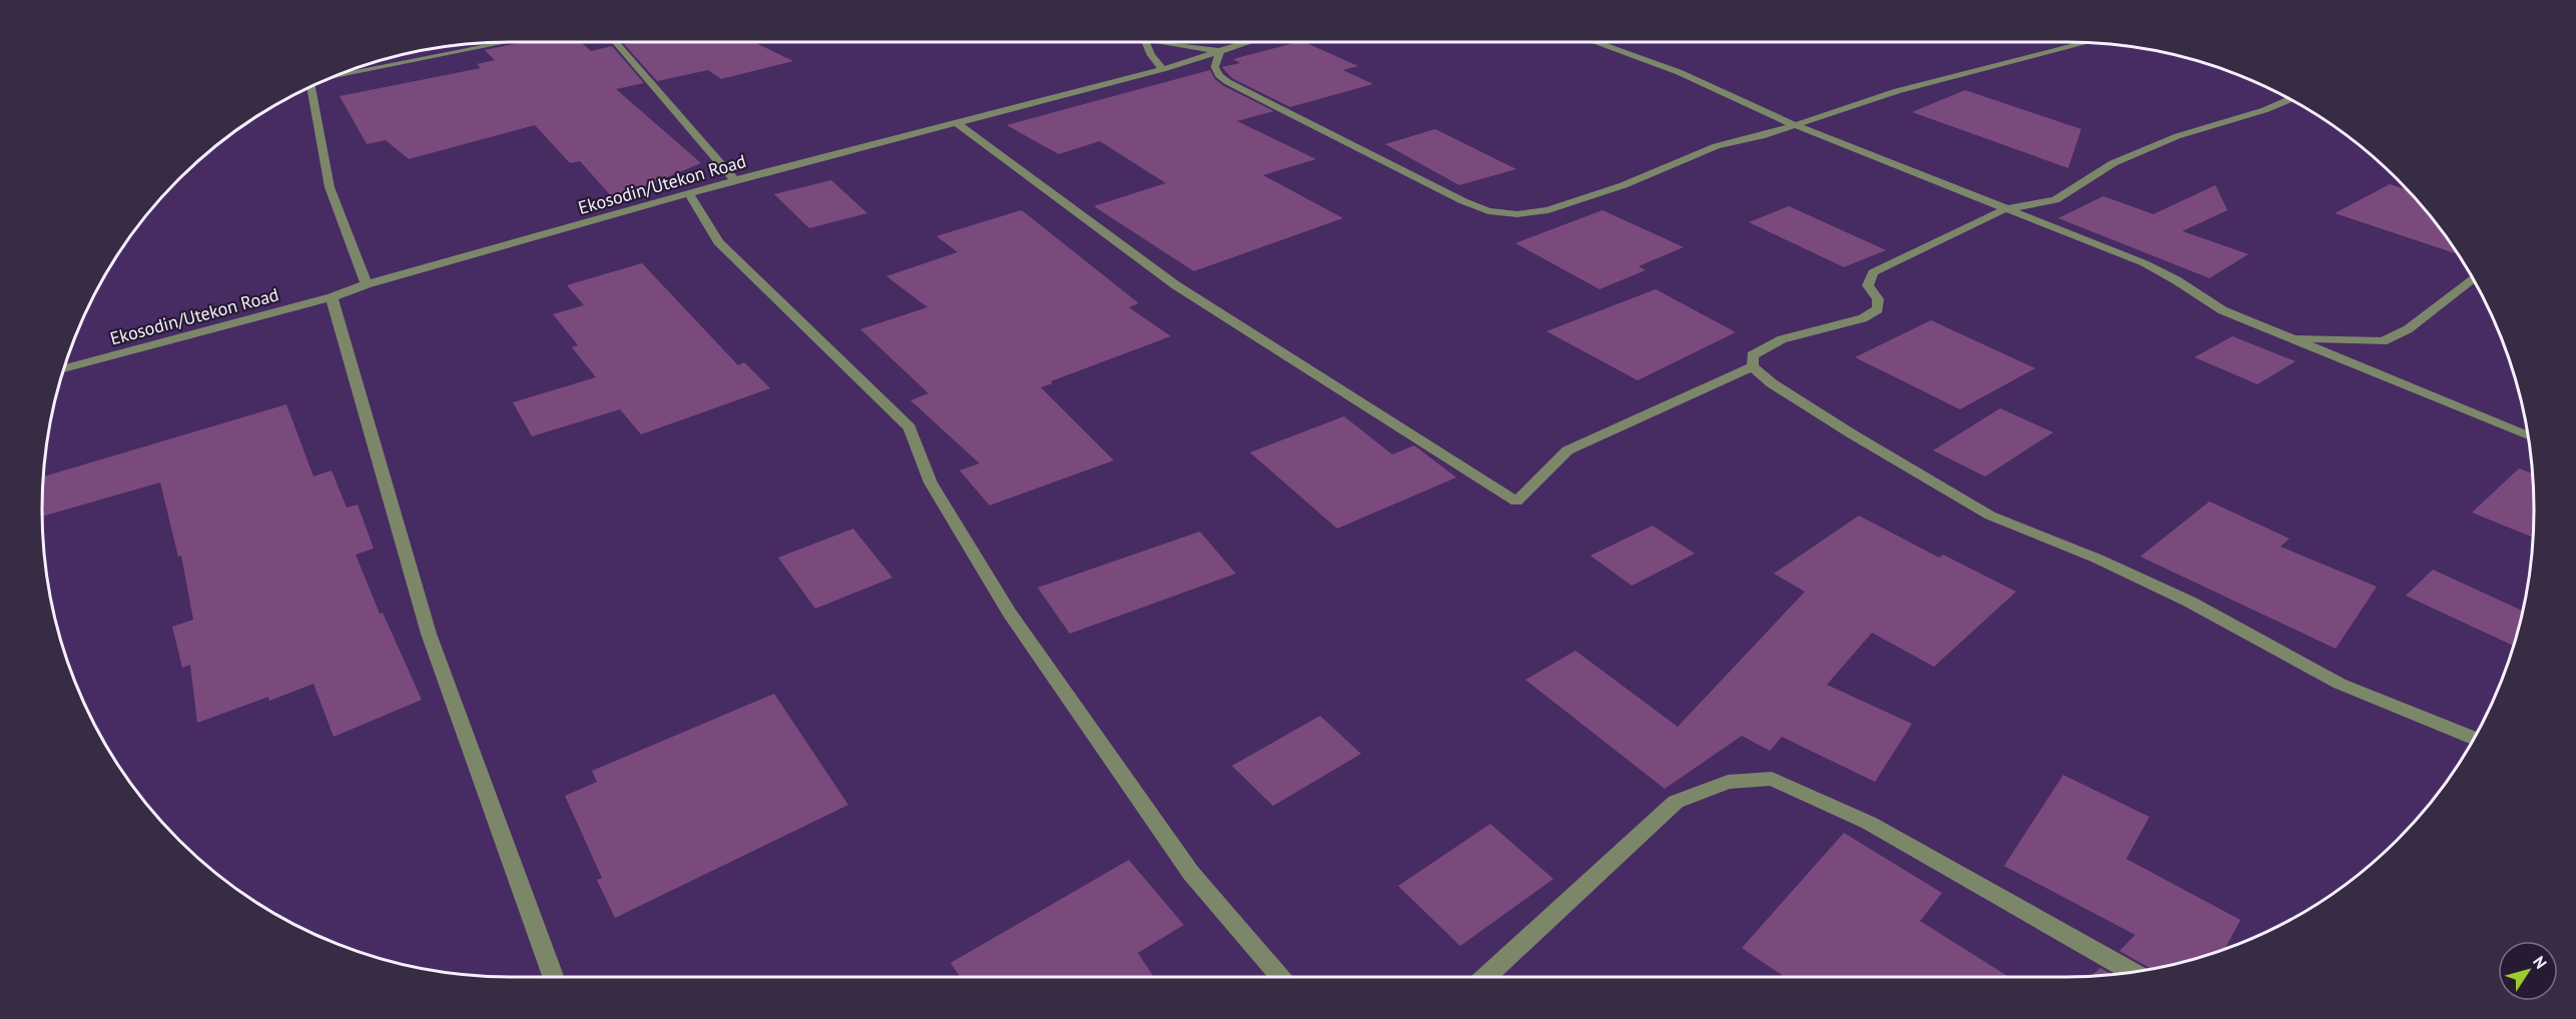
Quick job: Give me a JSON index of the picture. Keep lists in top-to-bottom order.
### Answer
{
  "streets": {
    "street": ["Ekosodin/Utekon Road"]
  },
  "north": "top right"
}
